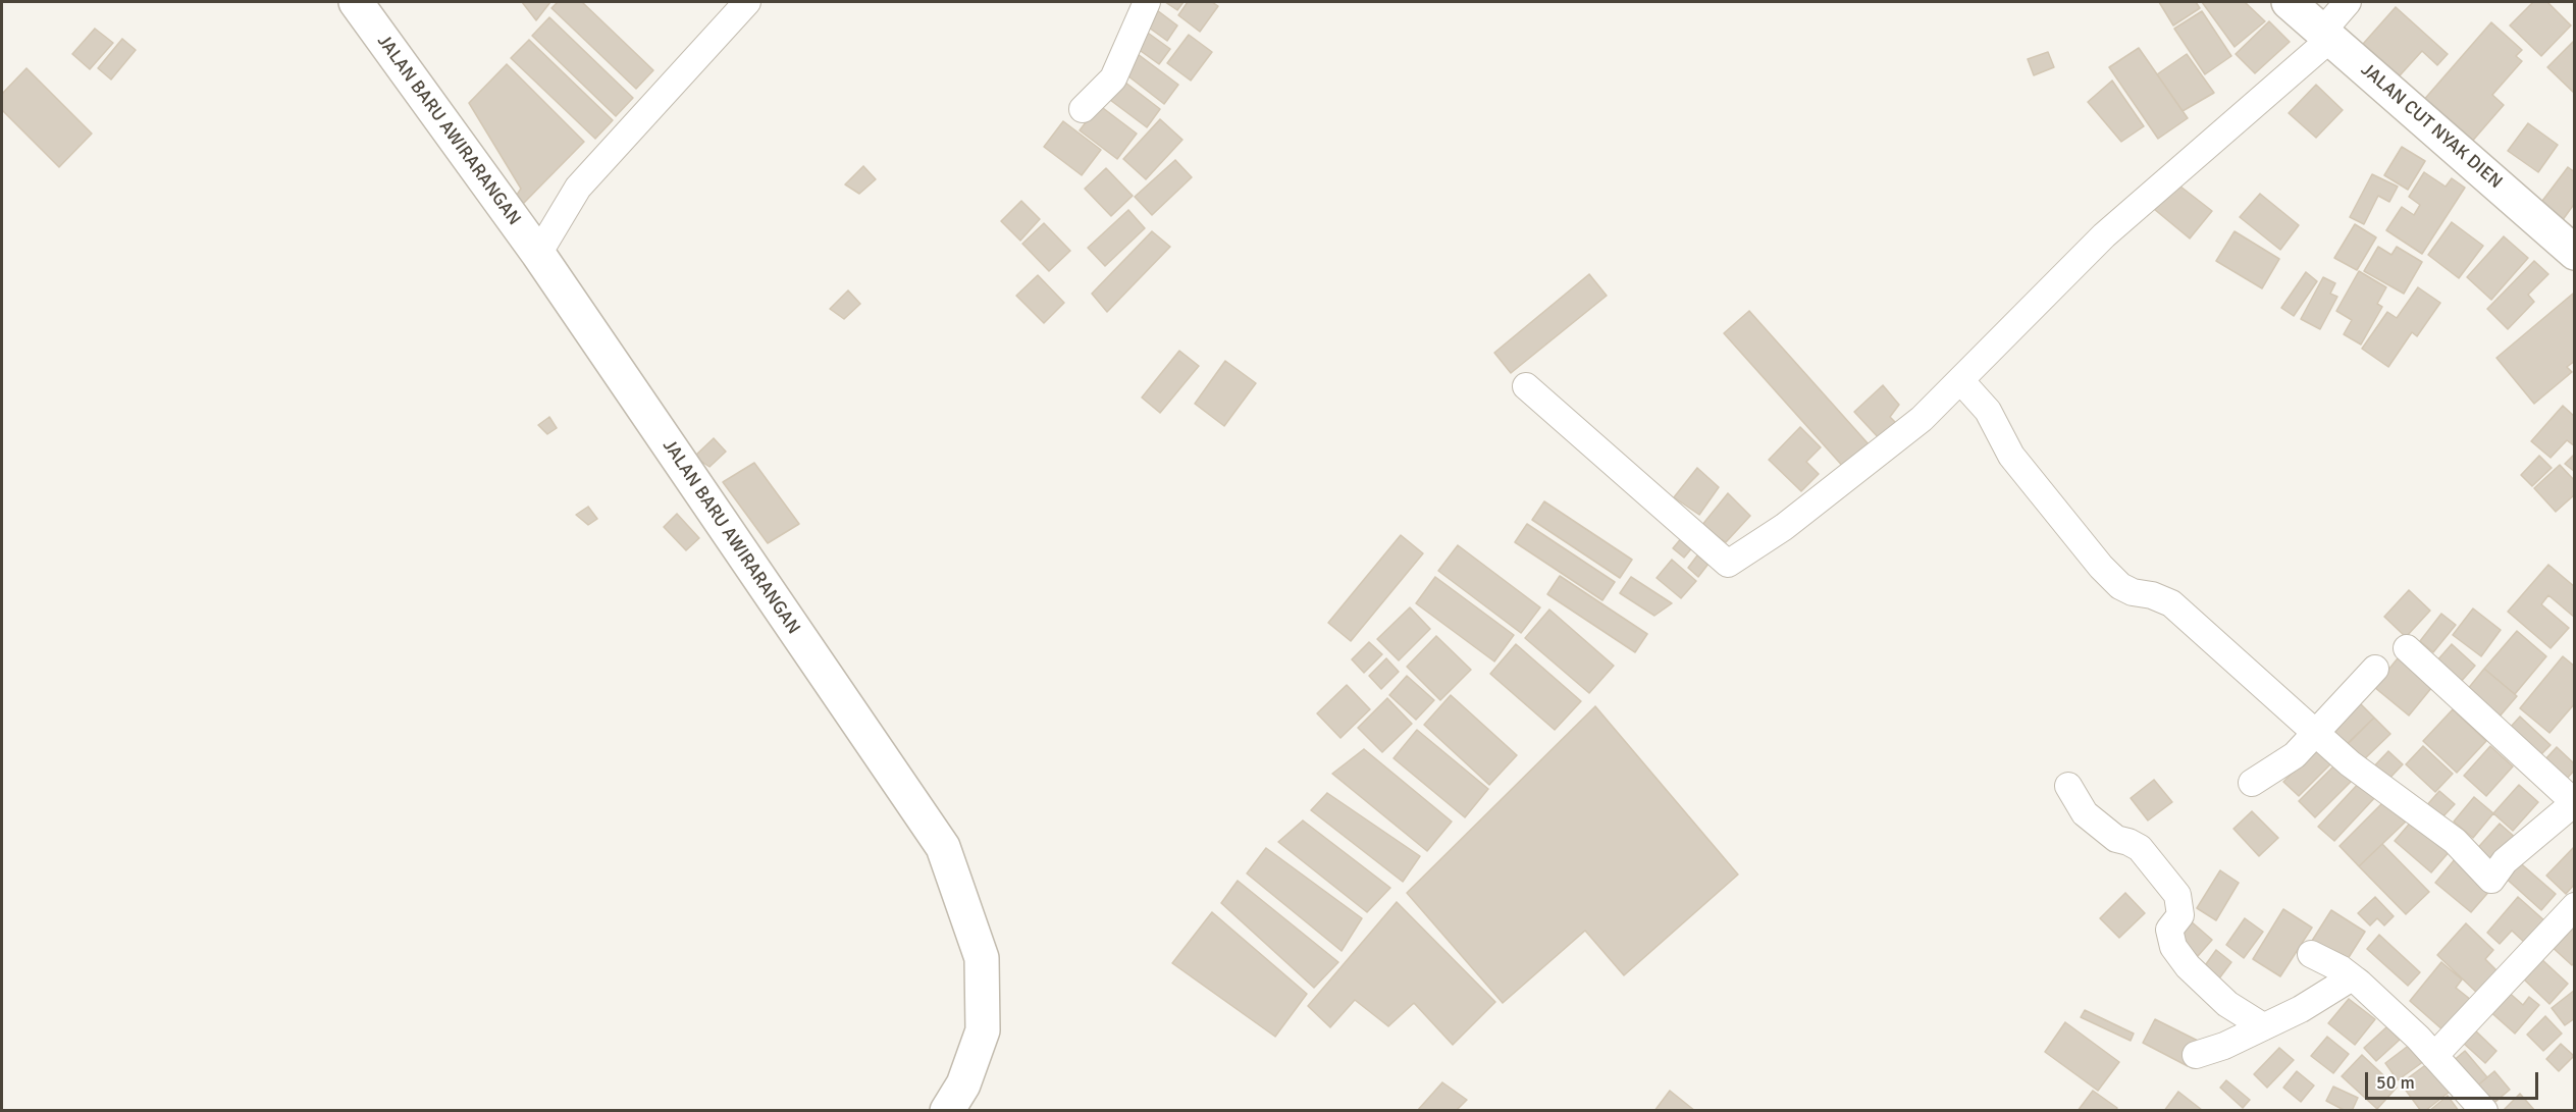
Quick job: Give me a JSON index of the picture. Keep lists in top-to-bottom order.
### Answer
{
  "streets": {
    "street": ["JALAN CUT NYAK DIEN", "JALAN BARU AWIRARANGAN"]
  },
  "scale_bar": "50 m"
}
